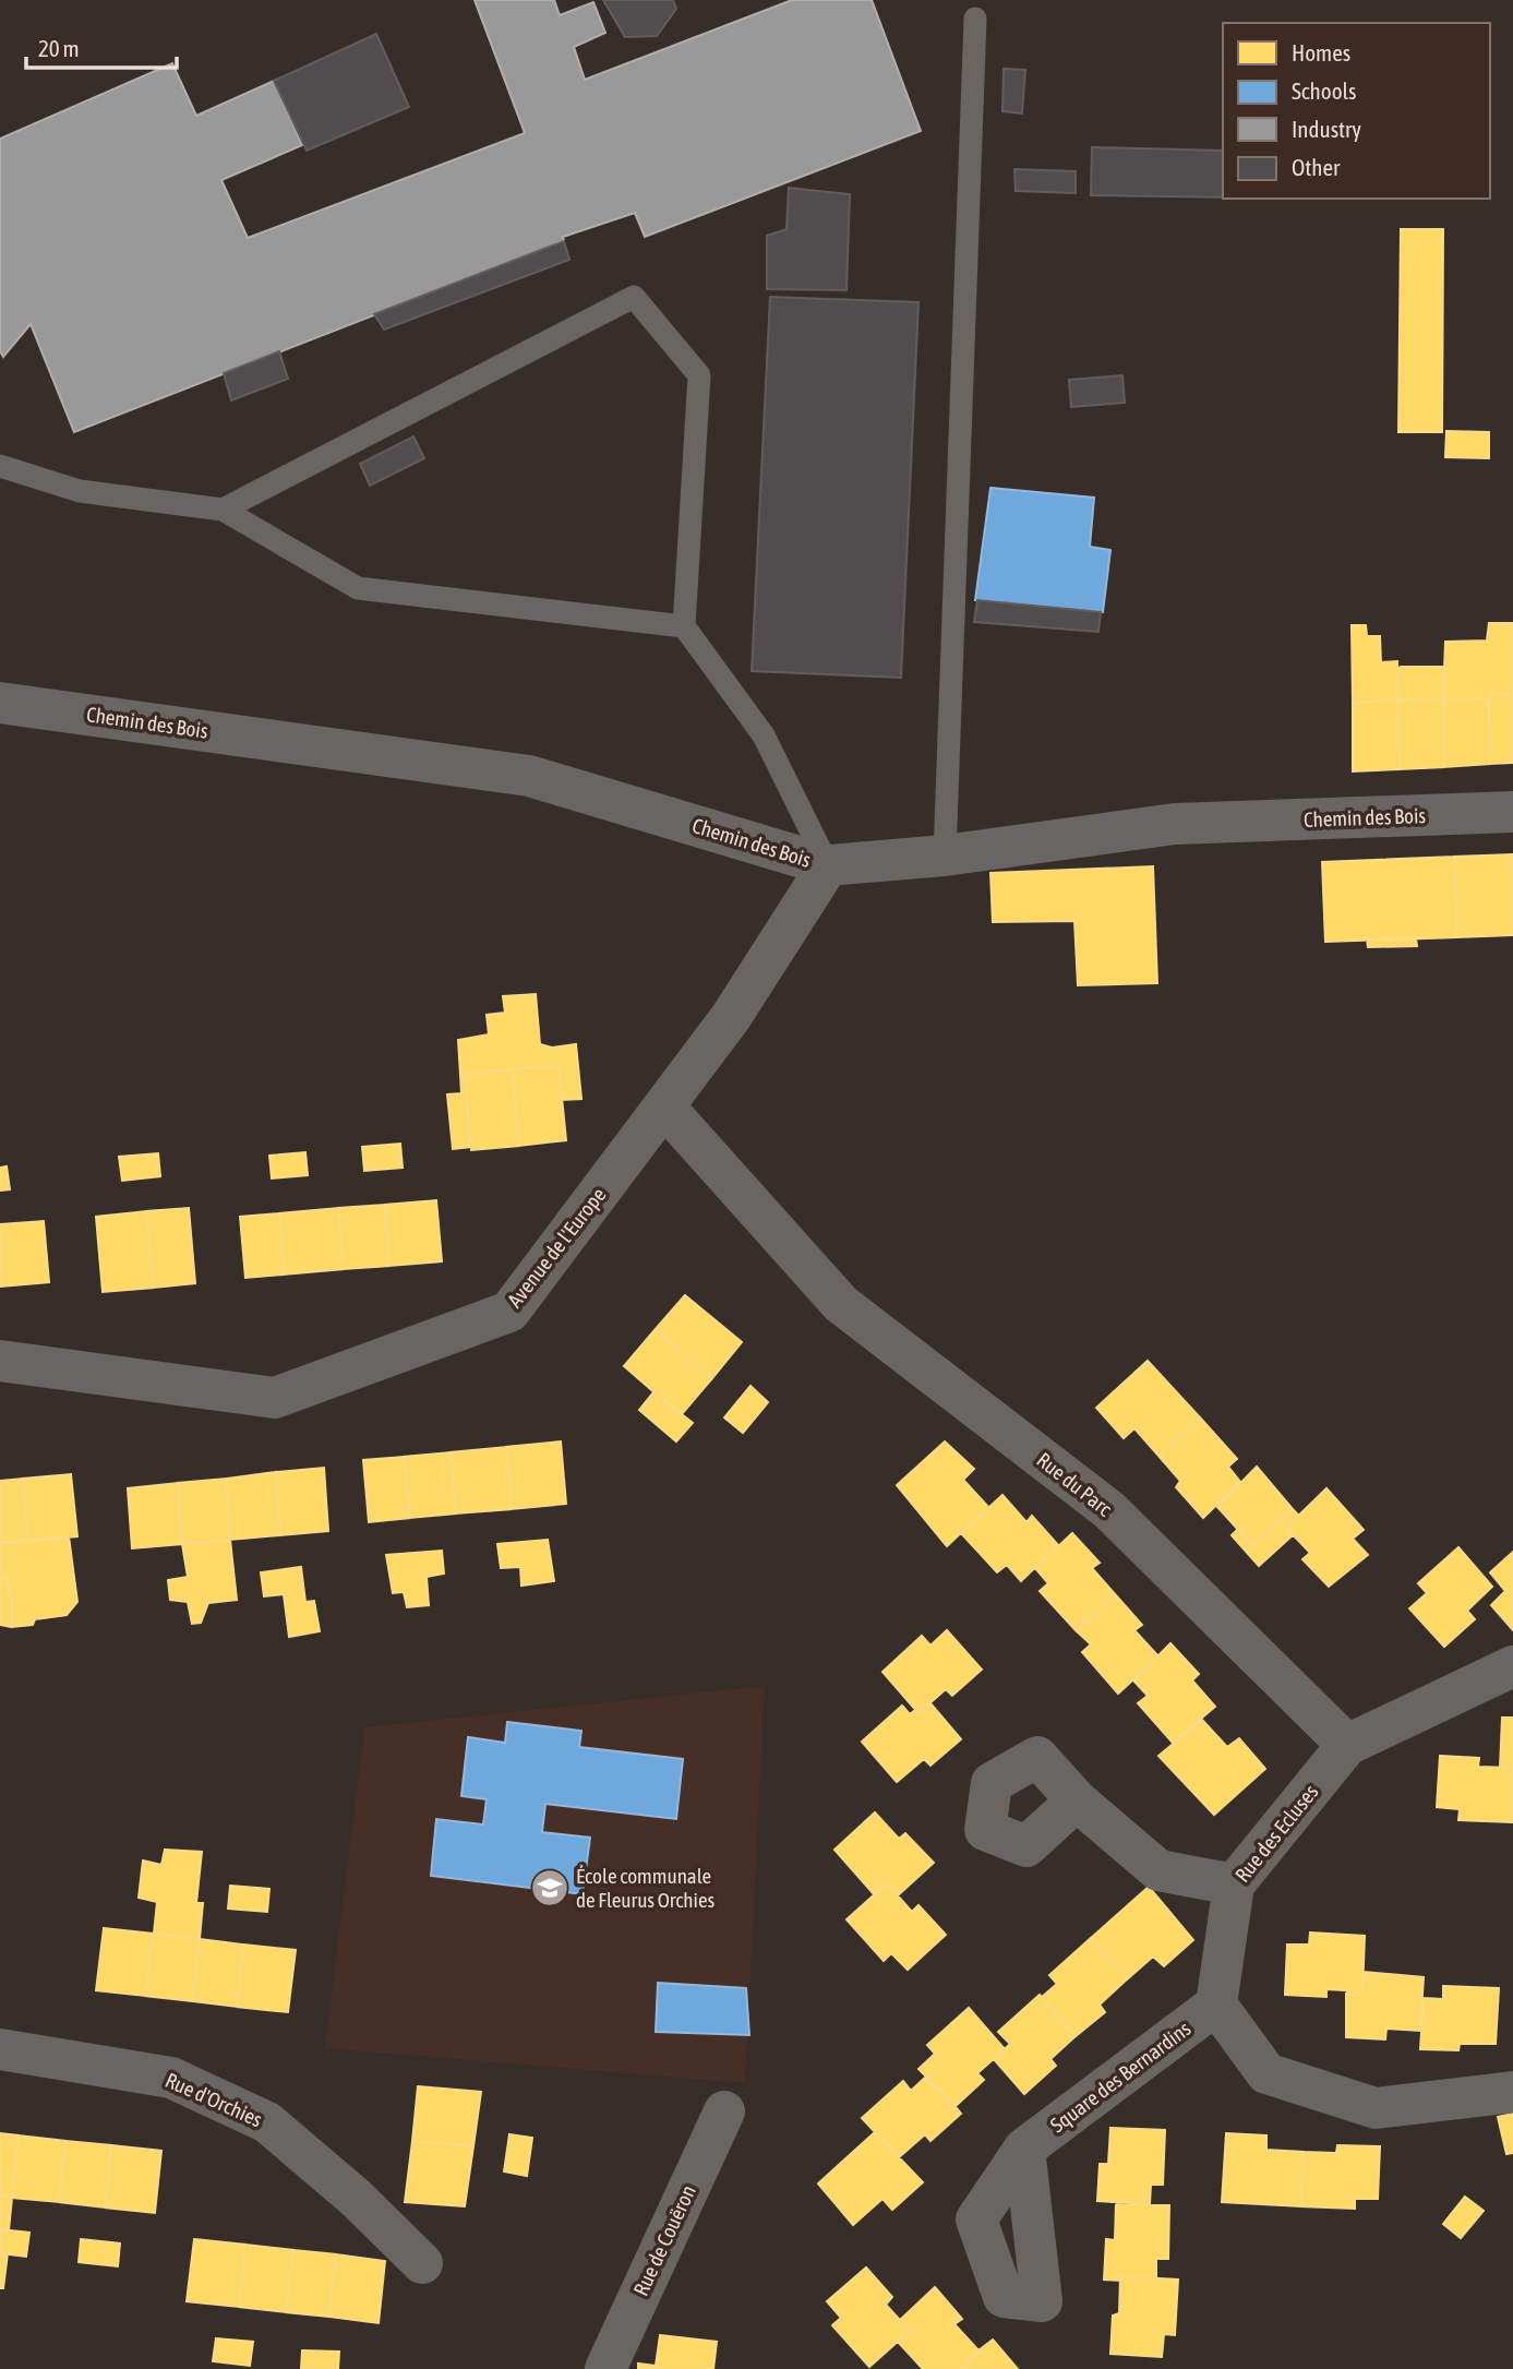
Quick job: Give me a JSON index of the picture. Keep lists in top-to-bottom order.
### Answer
{
  "streets": {
    "street": [
      "Chemin des Bois",
      "Avenue de l'Europe",
      "Rue du Parc",
      "Rue des Ecluses",
      "Square des Bernardins",
      "Rue d'Orchies",
      "Rue de Couëron"
    ]
  },
  "crossings": [
    ["Chemin des Bois", "Avenue de l'Europe"],
    ["Avenue de l'Europe", "Rue du Parc"],
    ["Rue du Parc", "Rue des Ecluses"],
    ["Rue des Ecluses", "Square des Bernardins"]
  ],
  "places": {
    "school or university": ["École communale de Fleurus Orchies"]
  },
  "legend": [
    "Homes",
    "Schools",
    "Industry",
    "Other"
  ],
  "scale_bar": "20 m"
}
